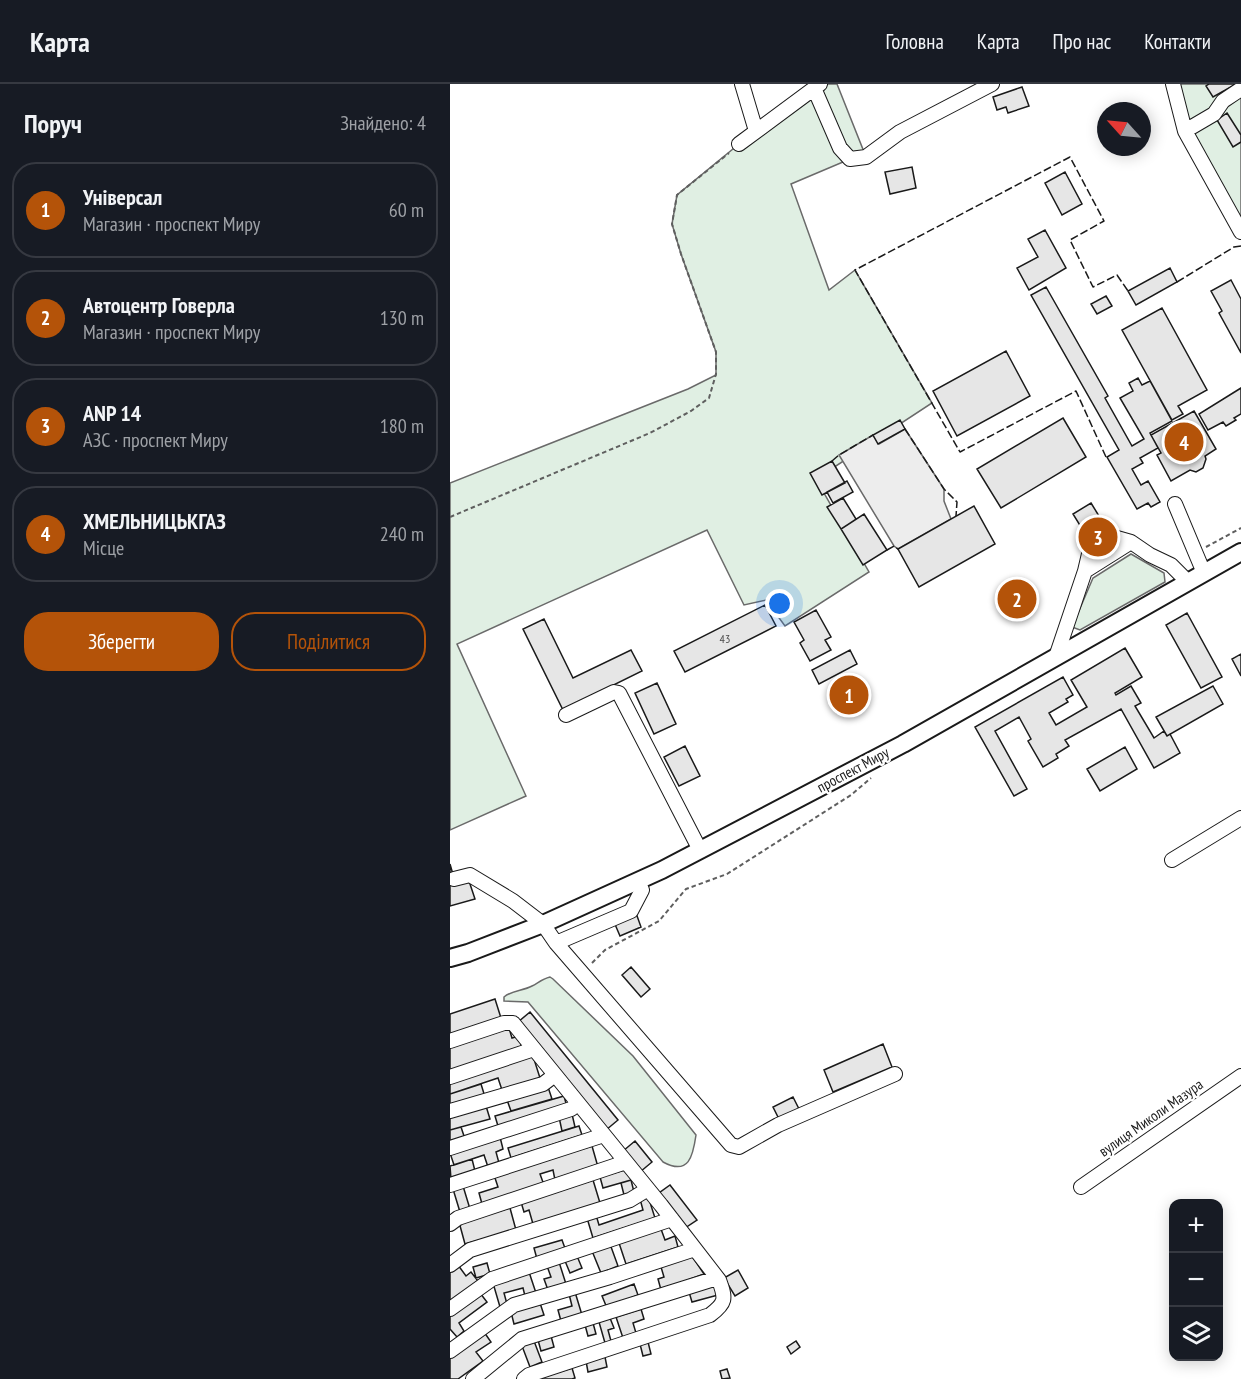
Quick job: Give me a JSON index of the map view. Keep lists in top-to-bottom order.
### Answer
{
  "streets": {
    "main road": ["проспект Миру"],
    "street": ["вулиця Миколи Мазура"]
  },
  "house_numbers": ["43"],
  "north": "top left",
  "page": {
    "header": "Карта",
    "nav": [
      "Головна",
      "Карта",
      "Про нас",
      "Контакти"
    ],
    "heading": ["Поруч", "Знайдено: 4"],
    "list": [
      {
        "mark": "1",
        "name": "Універсал",
        "note": "Магазин · проспект Миру",
        "value": "60 m"
      },
      {
        "mark": "2",
        "name": "Автоцентр Говерла",
        "note": "Магазин · проспект Миру",
        "value": "130 m"
      },
      {
        "mark": "3",
        "name": "ANP 14",
        "note": "АЗС · проспект Миру",
        "value": "180 m"
      },
      {
        "mark": "4",
        "name": "ХМЕЛЬНИЦЬКГАЗ",
        "note": "Місце",
        "value": "240 m"
      }
    ],
    "pins": [
      "4",
      "3",
      "2",
      "1"
    ],
    "buttons": ["Зберегти", "Поділитися"],
    "map_buttons": ["+", "−"]
  }
}
